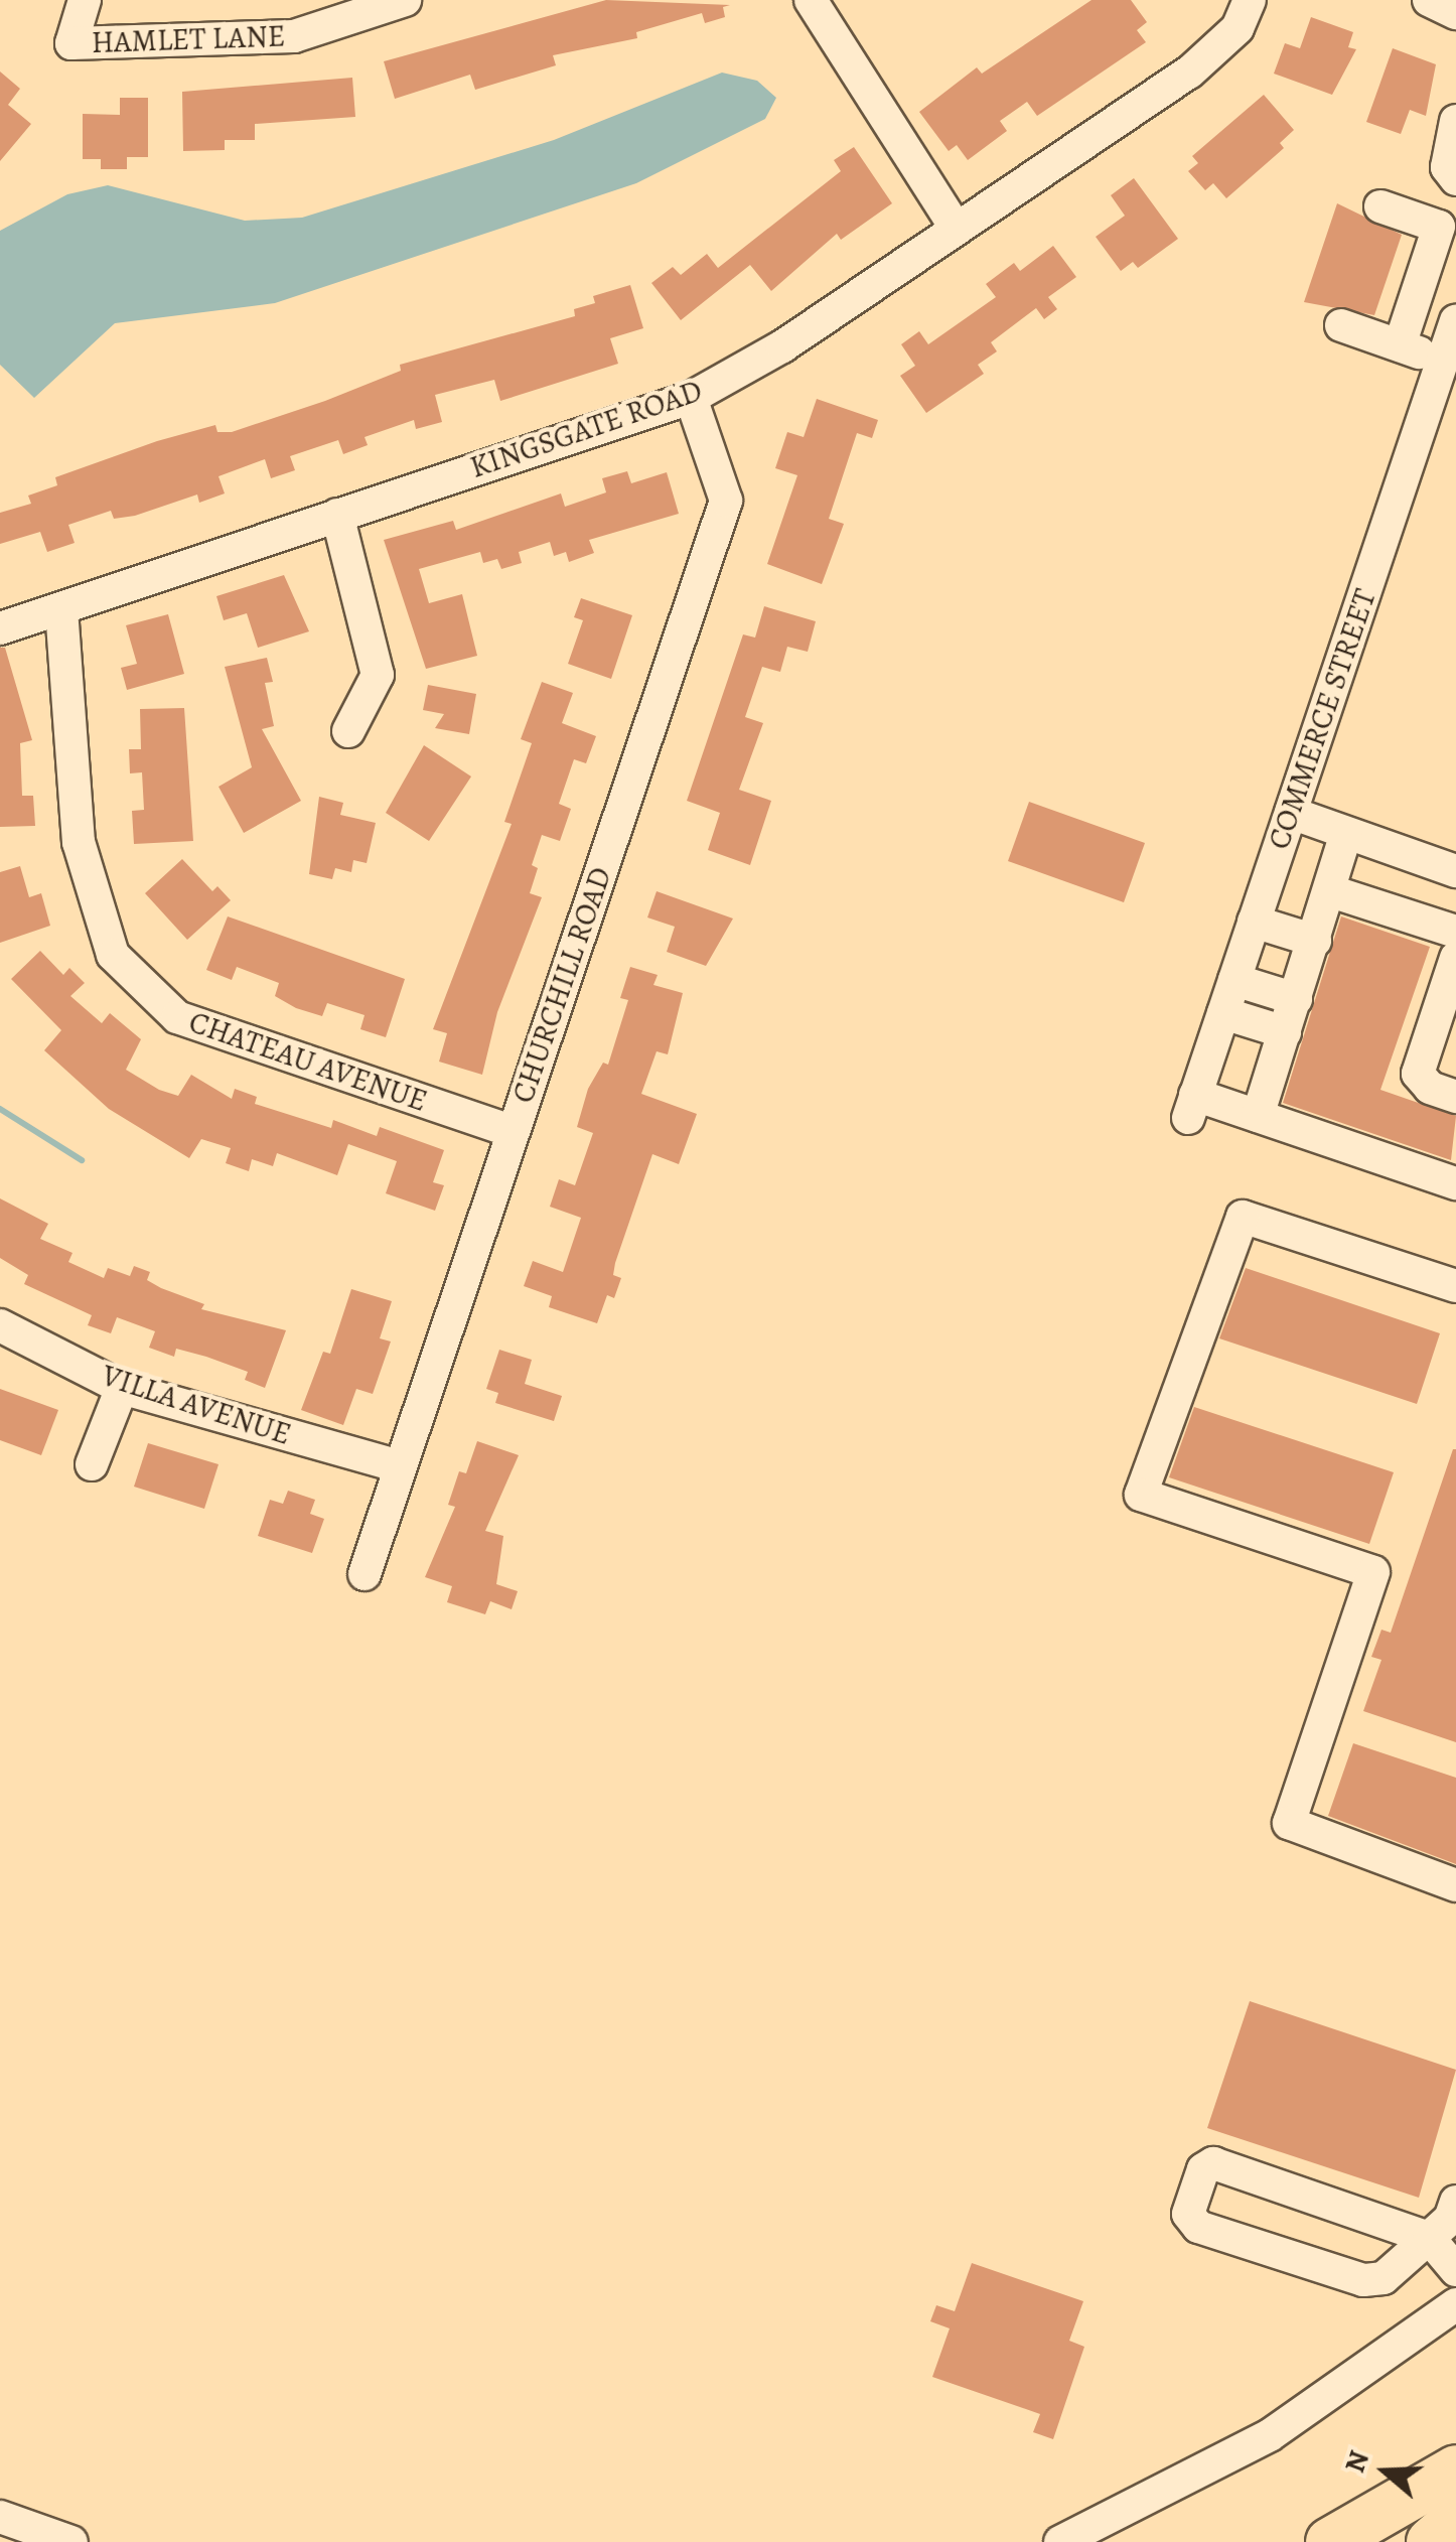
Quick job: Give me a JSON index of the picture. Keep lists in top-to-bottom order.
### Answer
{
  "streets": {
    "street": [
      "HAMLET LANE",
      "KINGSGATE ROAD",
      "COMMERCE STREET",
      "CHURCHILL ROAD",
      "CHATEAU AVENUE",
      "VILLA AVENUE"
    ]
  },
  "crossings": [
    ["KINGSGATE ROAD", "CHURCHILL ROAD"],
    ["KINGSGATE ROAD", "CHATEAU AVENUE"],
    ["CHURCHILL ROAD", "CHATEAU AVENUE"],
    ["CHURCHILL ROAD", "VILLA AVENUE"]
  ],
  "north": "left"
}
